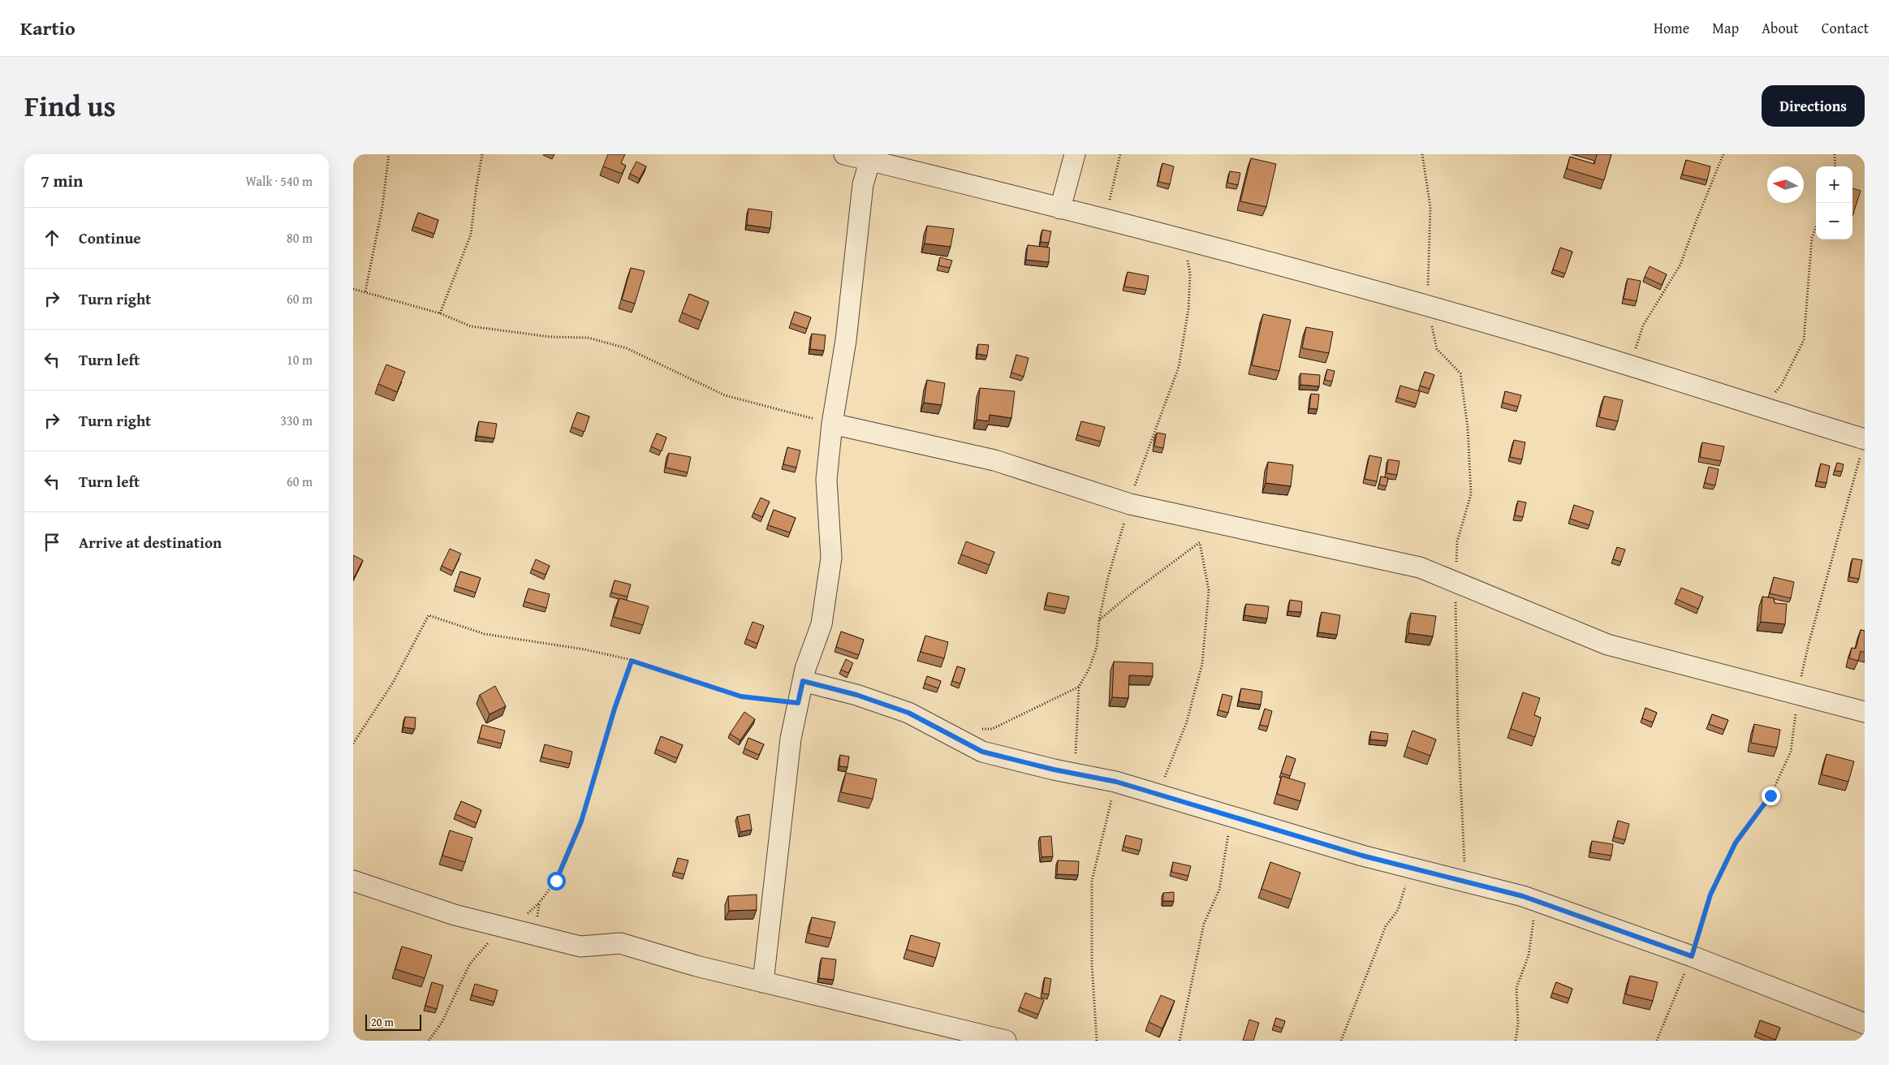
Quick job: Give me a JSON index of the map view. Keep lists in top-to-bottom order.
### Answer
{
  "scale_bar": "20 m",
  "north": "left",
  "page": {
    "header": "Kartio",
    "nav": [
      "Home",
      "Map",
      "About",
      "Contact"
    ],
    "title": "Find us",
    "buttons": "Directions",
    "heading": ["7 min", "Walk · 540 m"],
    "map_buttons": ["+", "−"],
    "list": [
      ["Continue", "80 m"],
      ["Turn right", "60 m"],
      ["Turn left", "10 m"],
      ["Turn right", "330 m"],
      ["Turn left", "60 m"],
      "Arrive at destination"
    ],
    "scale": "20 m"
  }
}
